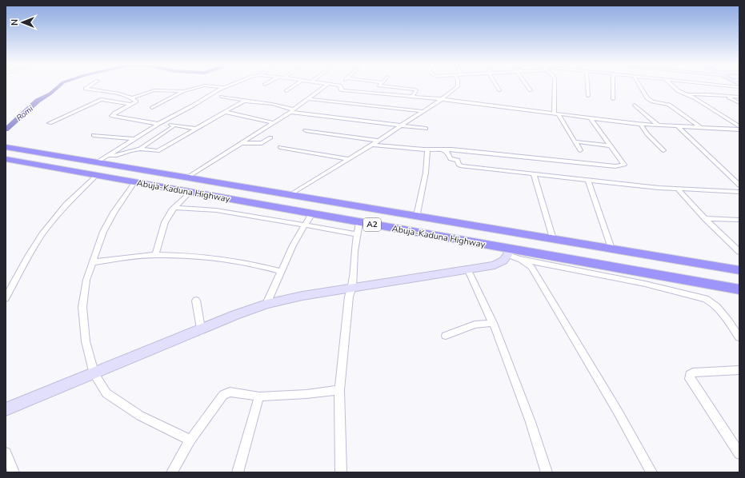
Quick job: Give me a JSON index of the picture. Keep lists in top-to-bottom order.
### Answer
{
  "streets": {
    "highway": ["Abuja-Kaduna Highway", "A2"]
  },
  "water": ["Romi"],
  "north": "left"
}
